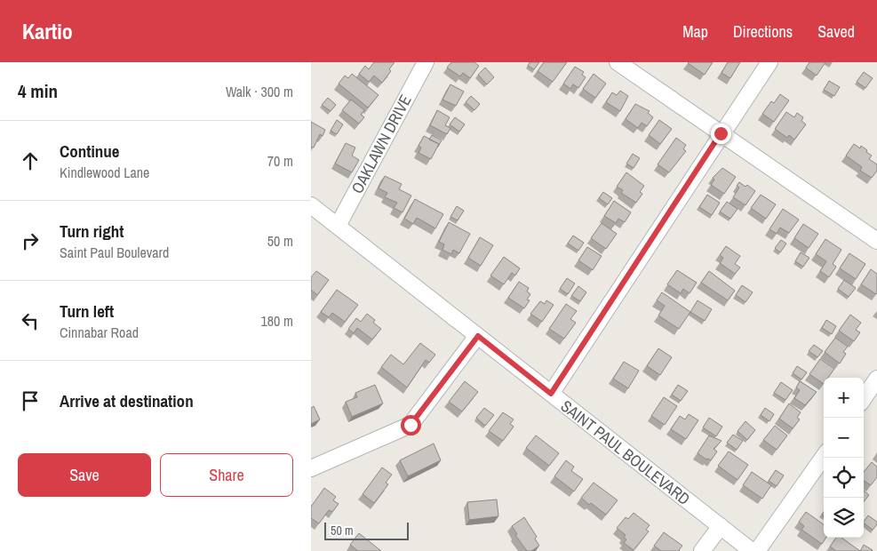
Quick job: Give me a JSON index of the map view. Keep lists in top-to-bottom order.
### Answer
{
  "streets": {
    "street": ["OAKLAWN DRIVE", "SAINT PAUL BOULEVARD"]
  },
  "crossings": [
    ["OAKLAWN DRIVE", "SAINT PAUL BOULEVARD"]
  ],
  "scale_bar": "50 m",
  "page": {
    "header": "Kartio",
    "nav": ["Map", "Directions", "Saved"],
    "heading": ["4 min", "Walk · 300 m"],
    "list": [
      ["Continue", "Kindlewood Lane", "70 m"],
      ["Turn right", "Saint Paul Boulevard", "50 m"],
      ["Turn left", "Cinnabar Road", "180 m"],
      "Arrive at destination"
    ],
    "map_buttons": ["+", "−"],
    "buttons": ["Save", "Share"],
    "scale": "50 m"
  }
}
